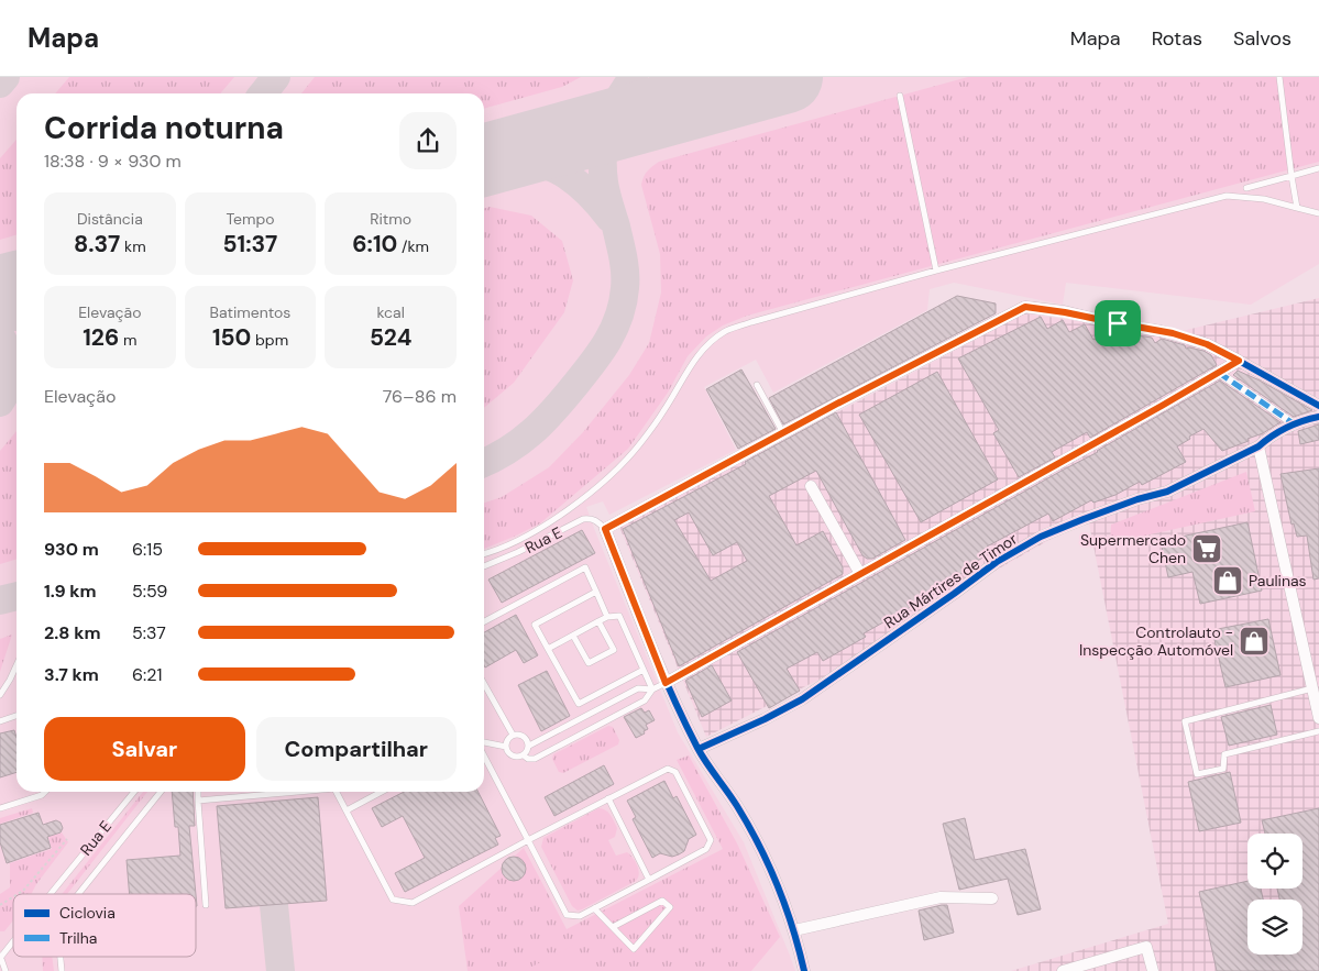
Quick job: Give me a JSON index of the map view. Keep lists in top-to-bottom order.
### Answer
{
  "streets": {
    "street": ["Rua Mártires de Timor"],
    "lane": ["Rua E"]
  },
  "places": {
    "supermarket": ["Supermercado Chen"],
    "shop": ["Paulinas", "Controlauto - Inspecção Automóvel"]
  },
  "legend": ["Ciclovia", "Trilha"],
  "page": {
    "header": "Mapa",
    "nav": ["Mapa", "Rotas", "Salvos"],
    "heading": ["Corrida noturna", "18:38 · 9 × 930 m"],
    "stats": [
      ["Distância", "8.37 km"],
      ["Tempo", "51:37"],
      ["Ritmo", "6:10 /km"],
      ["Elevação", "126 m"],
      ["Batimentos", "150 bpm"],
      ["kcal", "524"]
    ],
    "chart": ["Elevação", "76–86 m"],
    "list": [
      {
        "name": "930 m",
        "note": "6:15"
      },
      {
        "name": "1.9 km",
        "note": "5:59"
      },
      {
        "name": "2.8 km",
        "note": "5:37"
      },
      {
        "name": "3.7 km",
        "note": "6:21"
      }
    ],
    "buttons": ["Salvar", "Compartilhar"]
  }
}
